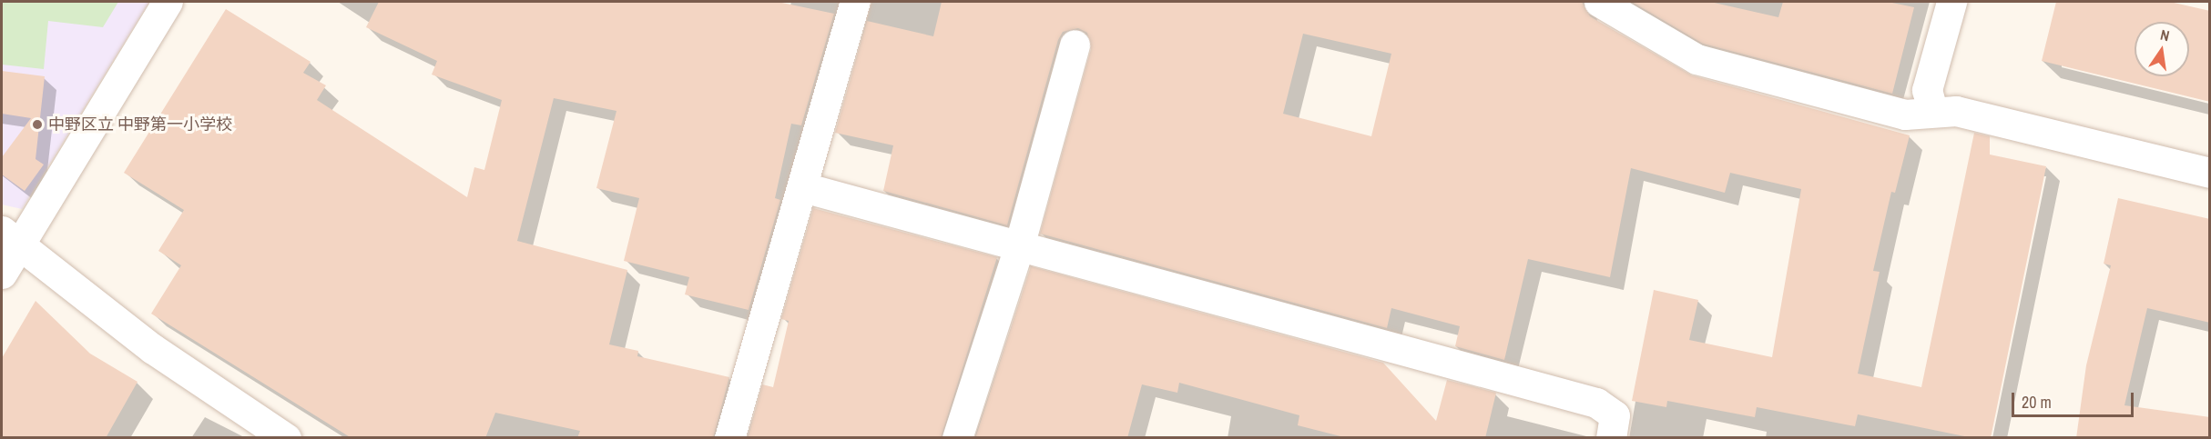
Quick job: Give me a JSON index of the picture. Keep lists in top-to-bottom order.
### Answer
{
  "places": ["中野区立 中野第一小学校"],
  "scale_bar": "20 m",
  "north": "top"
}
